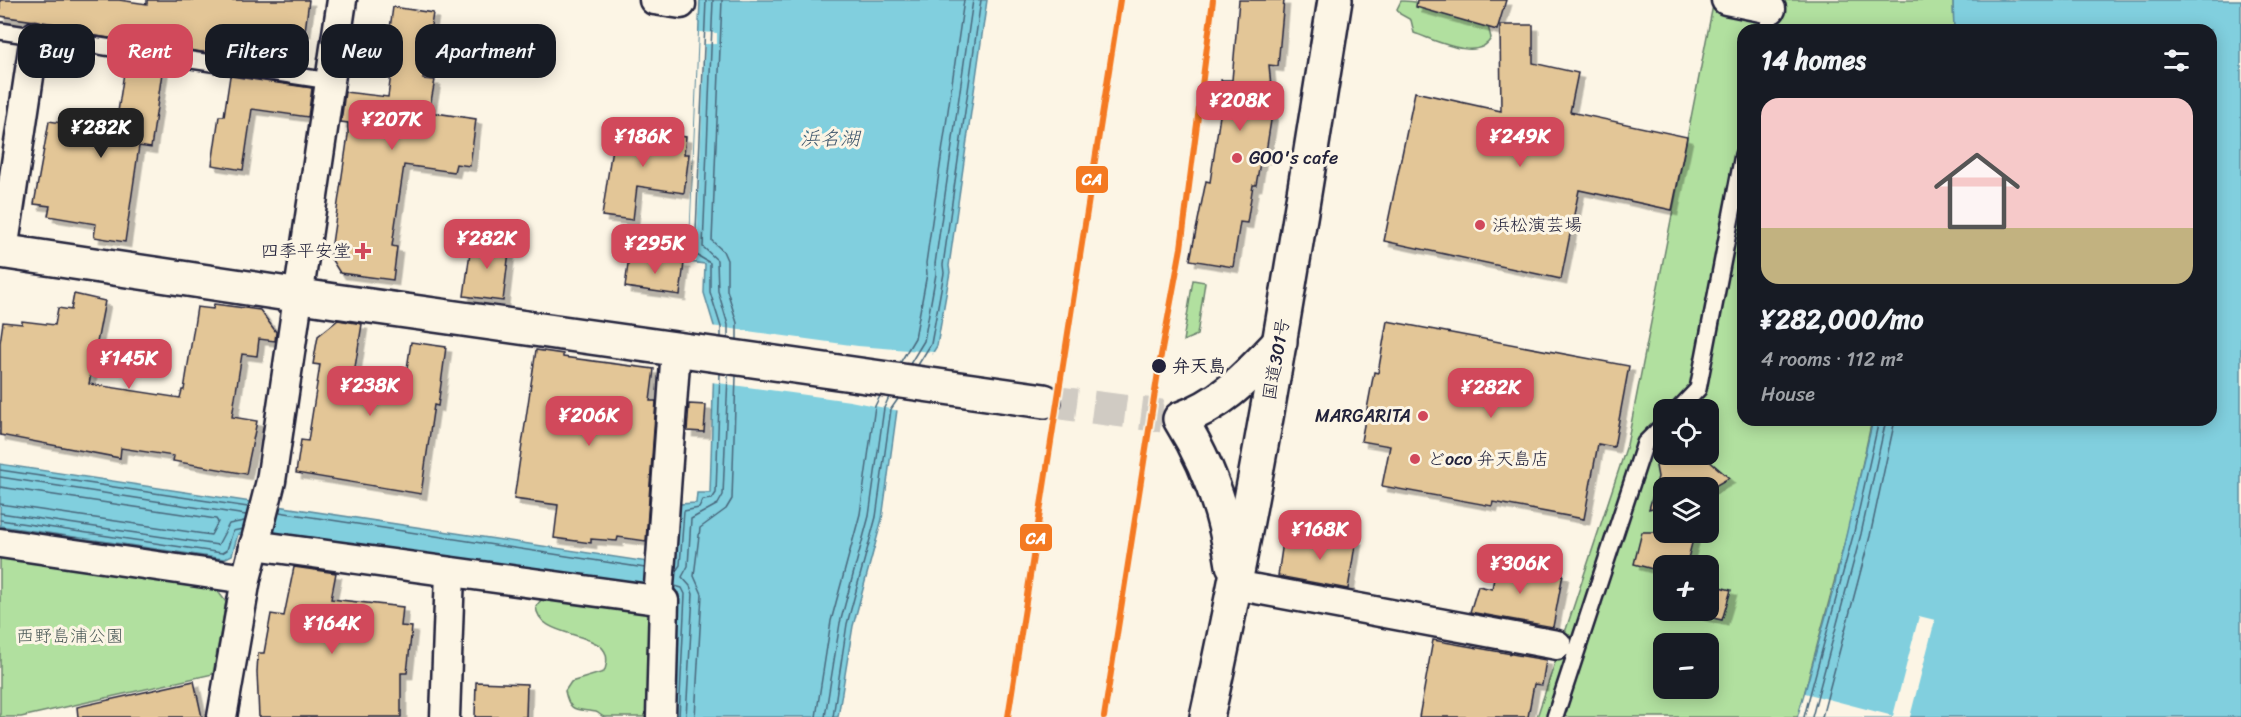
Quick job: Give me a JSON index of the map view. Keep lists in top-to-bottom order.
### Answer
{
  "streets": {
    "main road": ["国道301号"]
  },
  "water": ["浜名湖"],
  "parks": ["西野島浦公園"],
  "places": {
    "other": [
      "GOO's cafe",
      "浜松演芸場",
      "弁天島",
      "MARGARITA",
      "どoco 弁天島店"
    ],
    "health": ["四季平安堂"]
  },
  "lines": ["transit line CA"],
  "page": {
    "chip": [
      "Buy",
      "Rent",
      "Filters",
      "New",
      "Apartment"
    ],
    "heading": "14 homes",
    "price": [
      "¥208K",
      "¥207K",
      "¥282K",
      "¥186K",
      "¥249K",
      "¥282K",
      "¥295K",
      "¥145K",
      "¥238K",
      "¥282K",
      "¥206K",
      "¥168K",
      "¥306K",
      "¥164K"
    ],
    "list": [
      {
        "name": "¥282,000/mo",
        "note": "4 rooms · 112 m² · House"
      }
    ],
    "map_buttons": ["+", "−"]
  }
}
